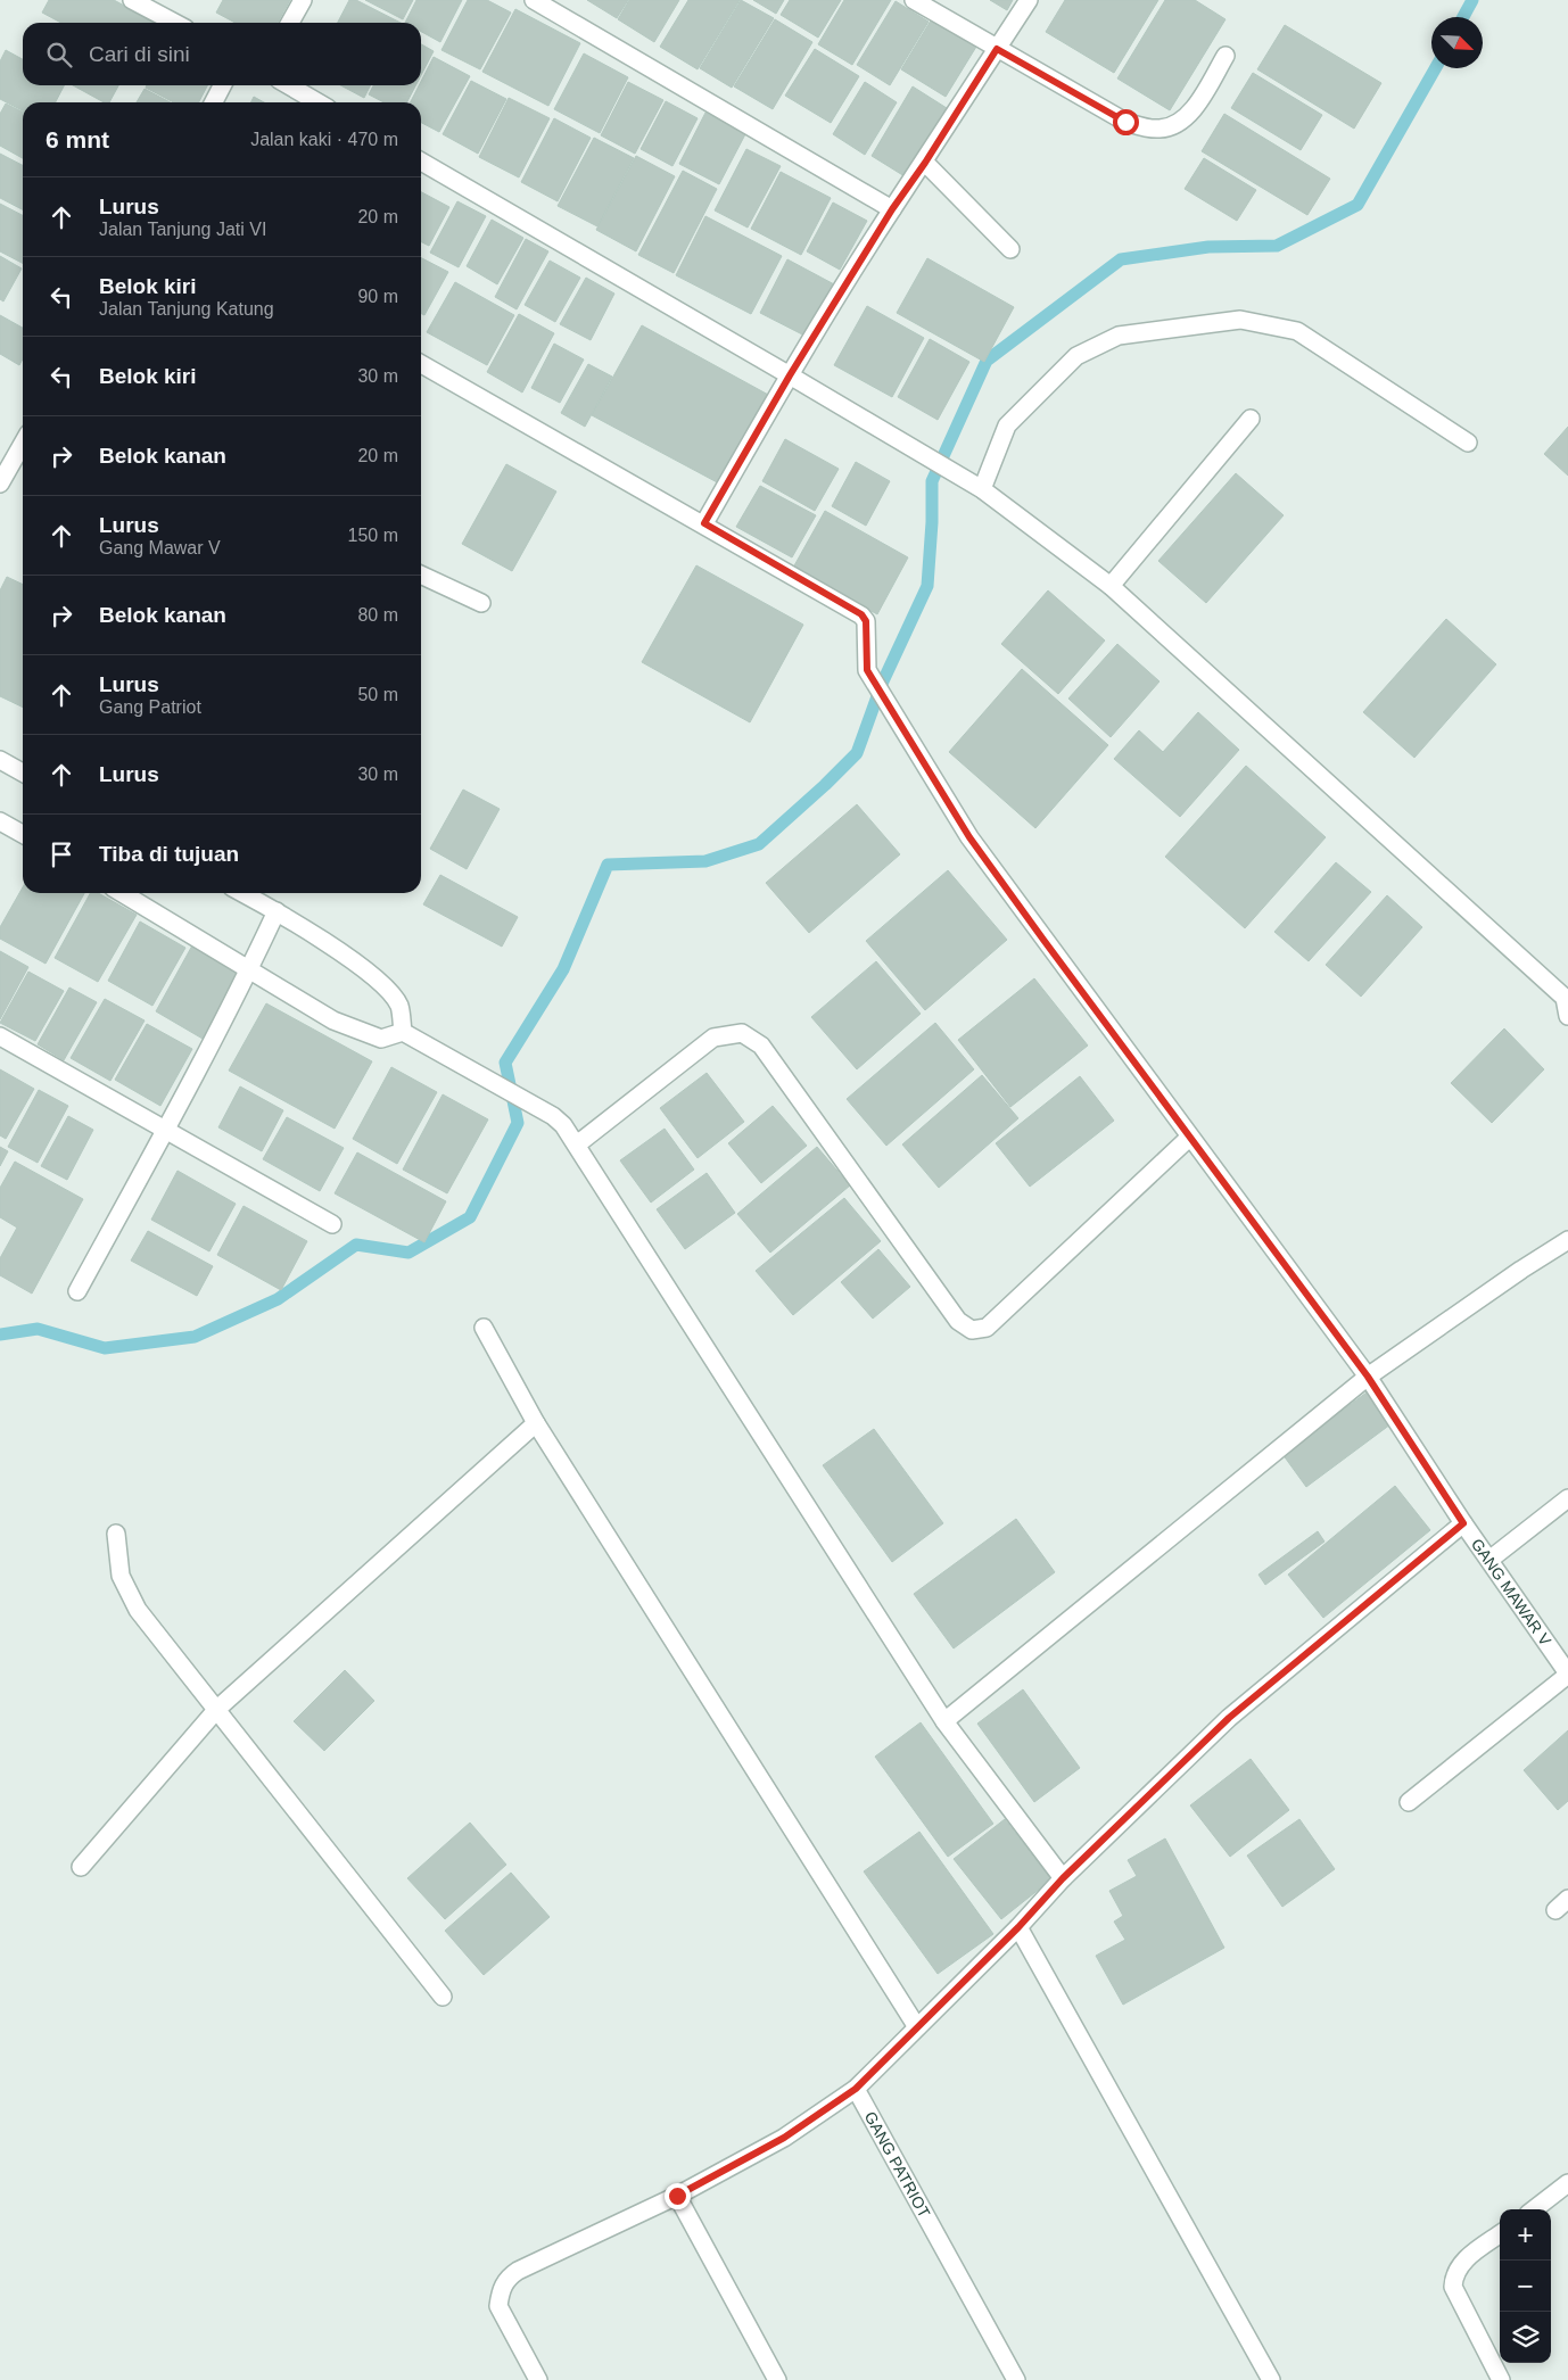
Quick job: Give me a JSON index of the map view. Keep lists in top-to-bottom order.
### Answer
{
  "streets": {
    "street": ["GANG MAWAR V", "GANG PATRIOT"]
  },
  "north": "bottom right",
  "page": {
    "search": "Cari di sini",
    "heading": ["6 mnt", "Jalan kaki · 470 m"],
    "list": [
      ["Lurus", "Jalan Tanjung Jati VI", "20 m"],
      ["Belok kiri", "Jalan Tanjung Katung", "90 m"],
      ["Belok kiri", "30 m"],
      ["Belok kanan", "20 m"],
      ["Lurus", "Gang Mawar V", "150 m"],
      ["Belok kanan", "80 m"],
      ["Lurus", "Gang Patriot", "50 m"],
      ["Lurus", "30 m"],
      "Tiba di tujuan"
    ],
    "map_buttons": ["+", "−"]
  }
}
